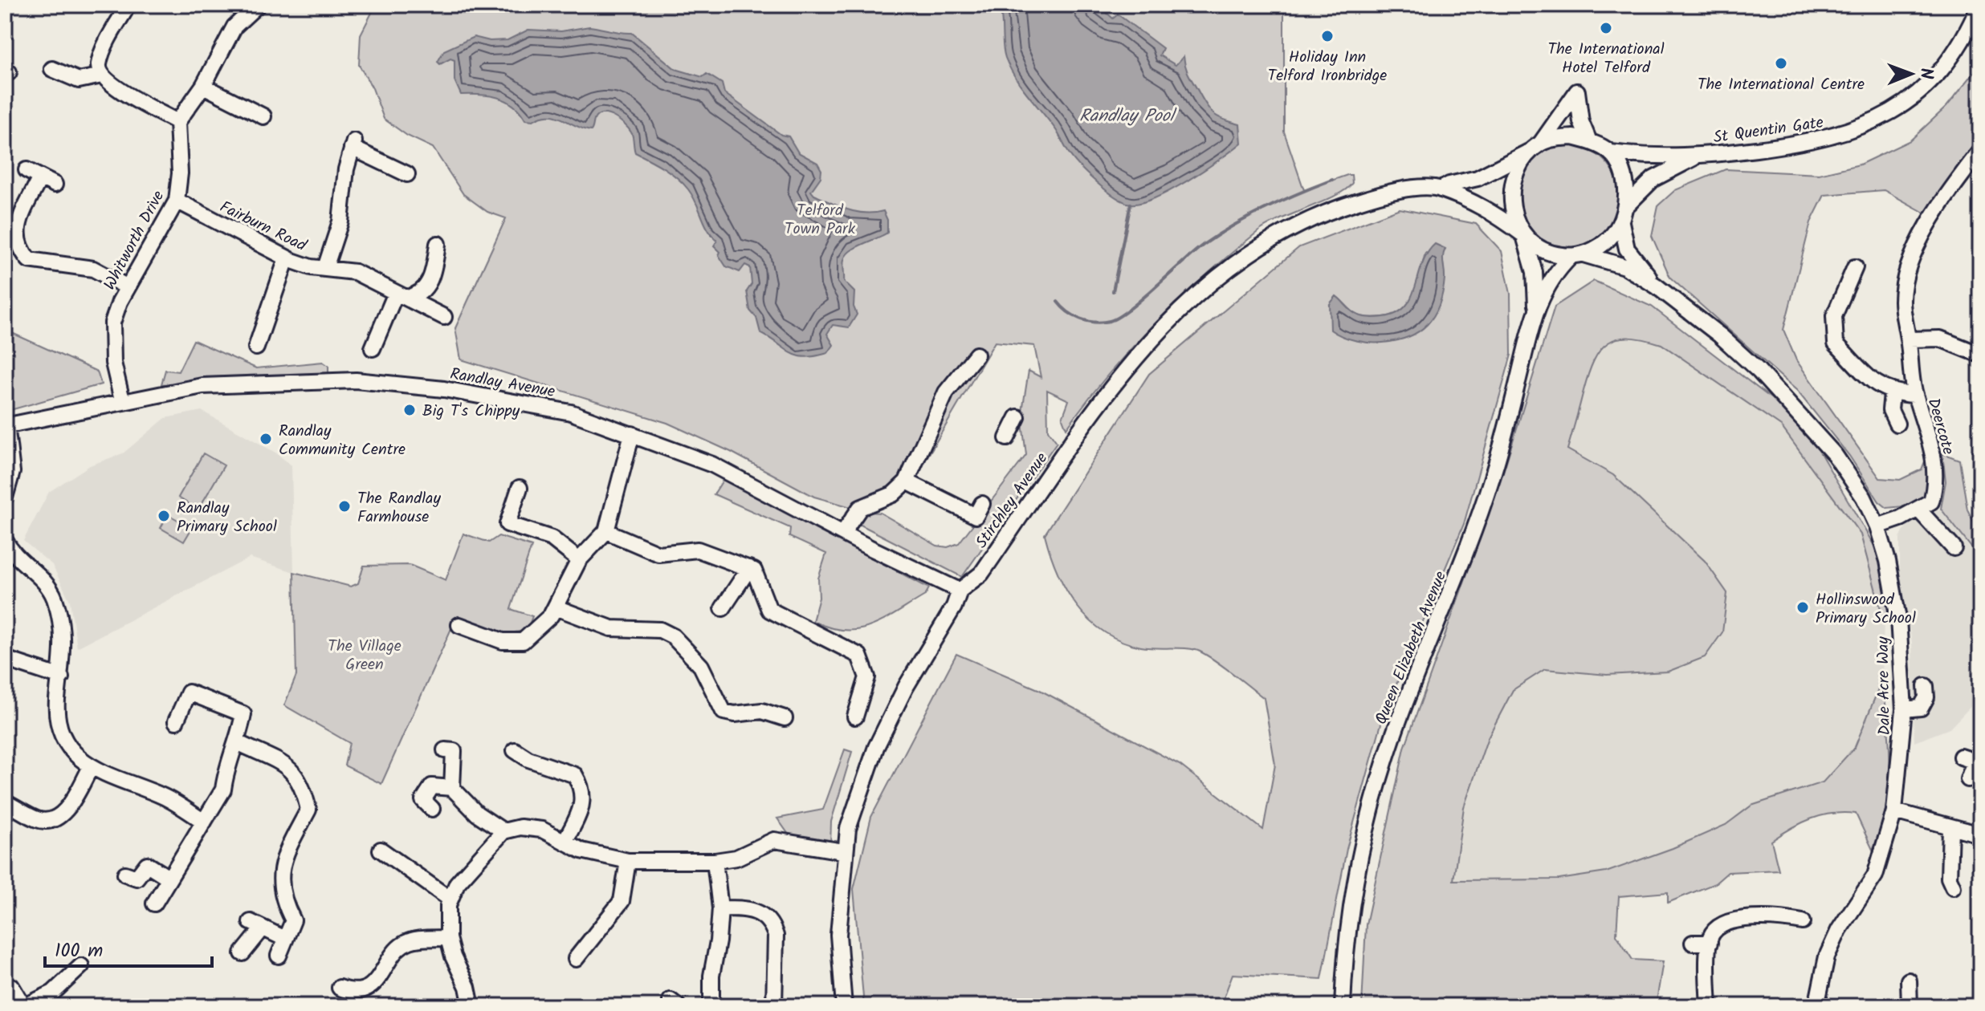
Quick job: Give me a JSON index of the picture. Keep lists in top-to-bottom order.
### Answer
{
  "streets": {
    "street": [
      "St Quentin Gate",
      "Fairburn Road",
      "Whitworth Drive",
      "Randlay Avenue",
      "Deercote",
      "Stirchley Avenue",
      "Queen Elizabeth Avenue",
      "Dale Acre Way"
    ]
  },
  "crossings": [
    ["Fairburn Road", "Whitworth Drive"],
    ["Whitworth Drive", "Randlay Avenue"],
    ["Randlay Avenue", "Stirchley Avenue"],
    ["Queen Elizabeth Avenue", "Dale Acre Way"]
  ],
  "water": ["Randlay Pool"],
  "parks": ["Telford Town Park", "The Village Green"],
  "places": [
    "The International Hotel Telford",
    "Holiday Inn Telford Ironbridge",
    "The International Centre",
    "Big T's Chippy",
    "Randlay Community Centre",
    "The Randlay Farmhouse",
    "Randlay Primary School",
    "Hollinswood Primary School"
  ],
  "scale_bar": "100 m",
  "north": "right"
}
